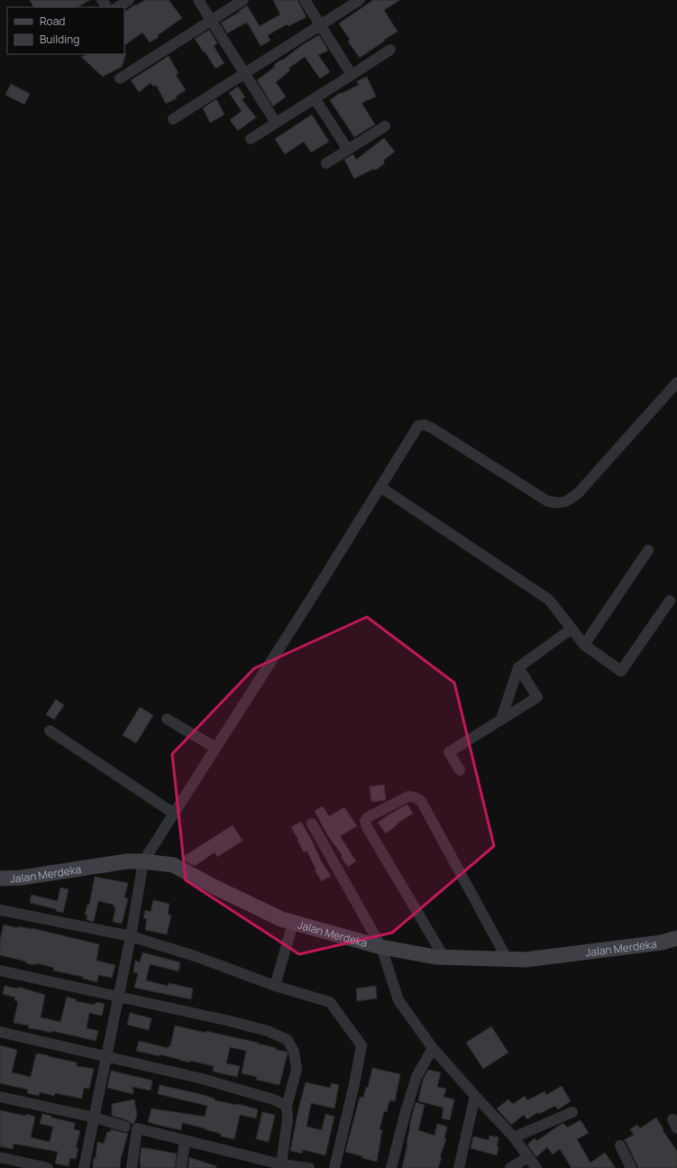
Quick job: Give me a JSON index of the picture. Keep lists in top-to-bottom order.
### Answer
{
  "streets": {
    "street": ["Jalan Merdeka"]
  },
  "legend": ["Road", "Building"]
}
